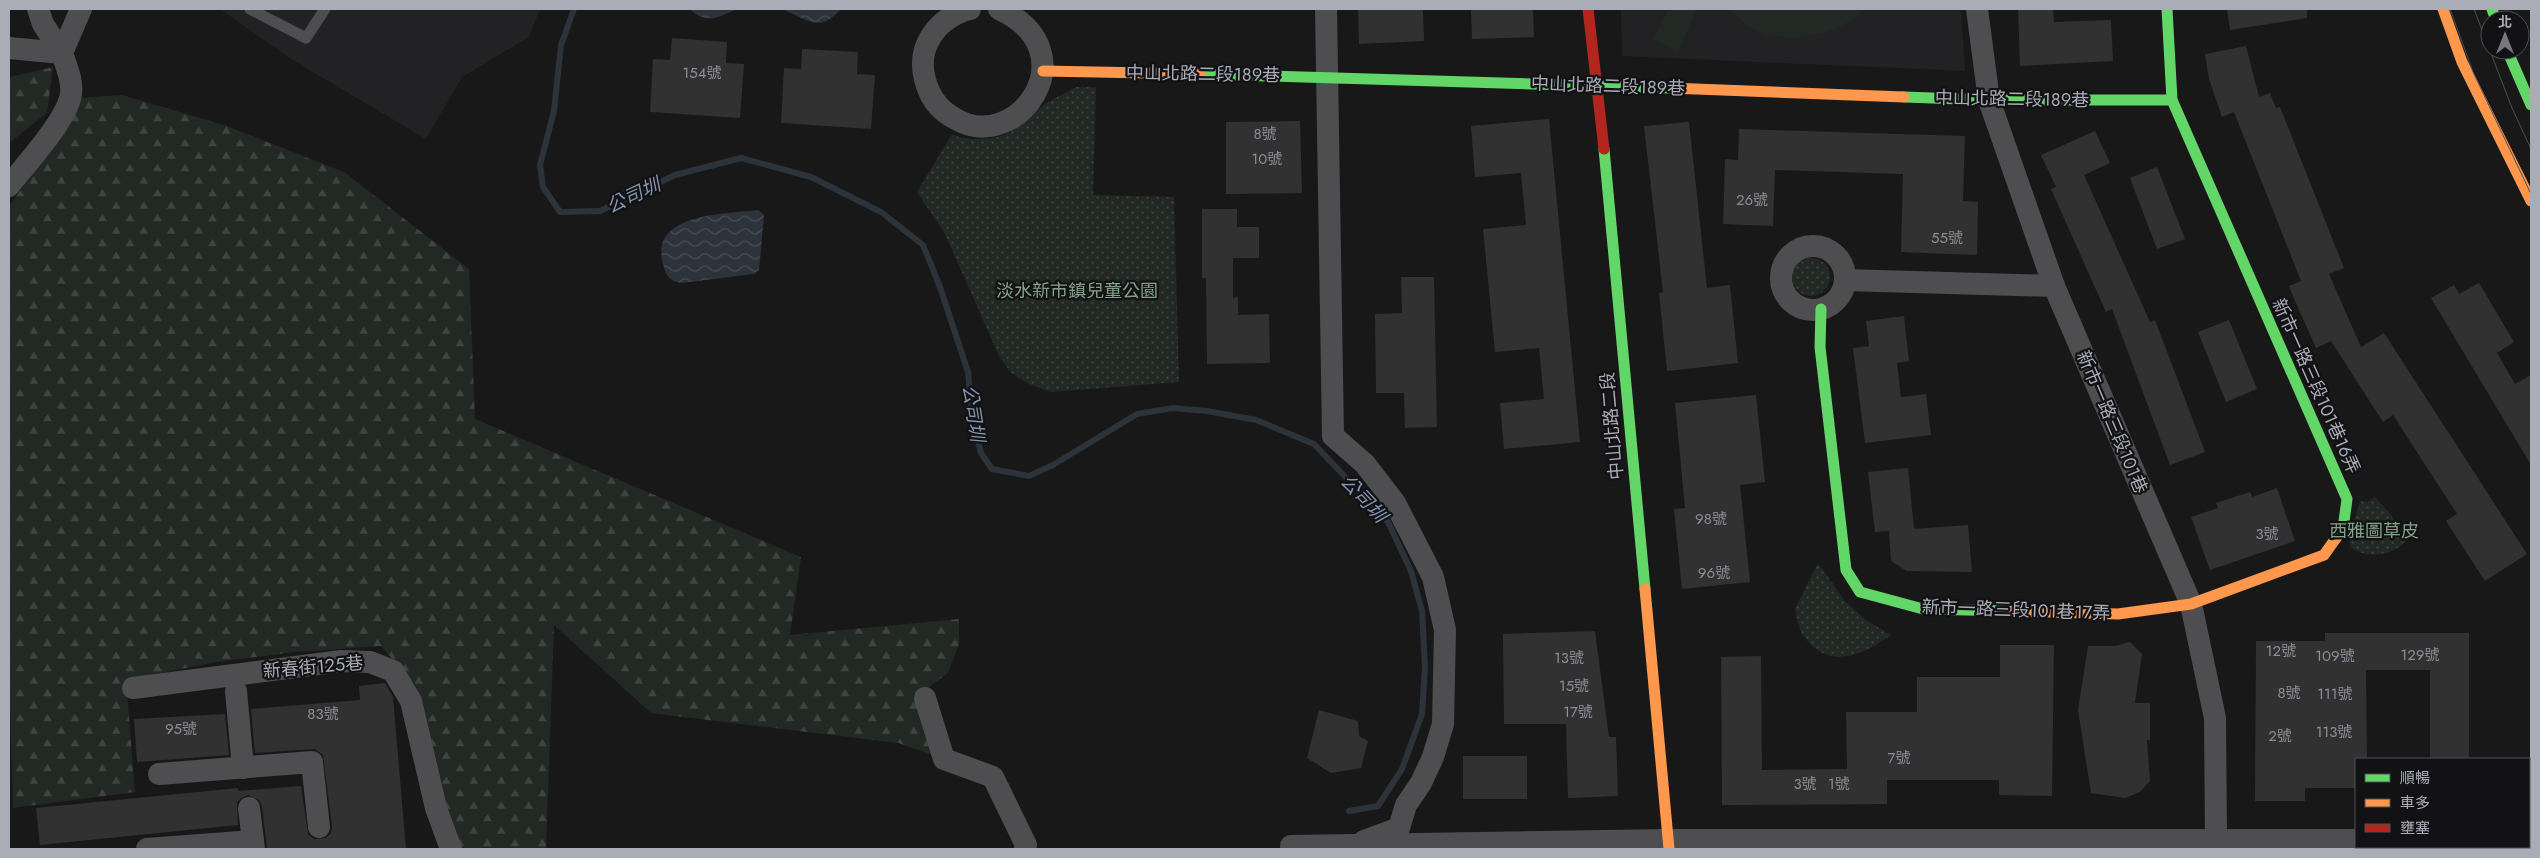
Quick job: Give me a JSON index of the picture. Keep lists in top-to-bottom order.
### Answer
{
  "streets": {
    "street": [
      "中山北路二段189巷",
      "新市一路三段101巷16弄",
      "新市一路三段101巷",
      "中山北路二段",
      "新市一路三段101巷17弄",
      "新春街125巷"
    ]
  },
  "crossings": [
    ["中山北路二段189巷", "新市一路三段101巷16弄"],
    ["中山北路二段189巷", "新市一路三段101巷"],
    ["中山北路二段189巷", "中山北路二段"],
    ["新市一路三段101巷16弄", "新市一路三段101巷"],
    ["新市一路三段101巷16弄", "新市一路三段101巷17弄"],
    ["新市一路三段101巷", "新市一路三段101巷17弄"]
  ],
  "water": ["公司圳"],
  "parks": ["淡水新市鎮兒童公園", "西雅圖草皮"],
  "house_numbers": [
    "154號",
    "8號",
    "10號",
    "26號",
    "55號",
    "98號",
    "3號",
    "96號",
    "12號",
    "129號",
    "109號",
    "13號",
    "15號",
    "8號",
    "111號",
    "17號",
    "83號",
    "95號",
    "113號",
    "2號",
    "7號",
    "3號",
    "1號"
  ],
  "legend": ["順暢", "車多", "壅塞"],
  "north": "top"
}
